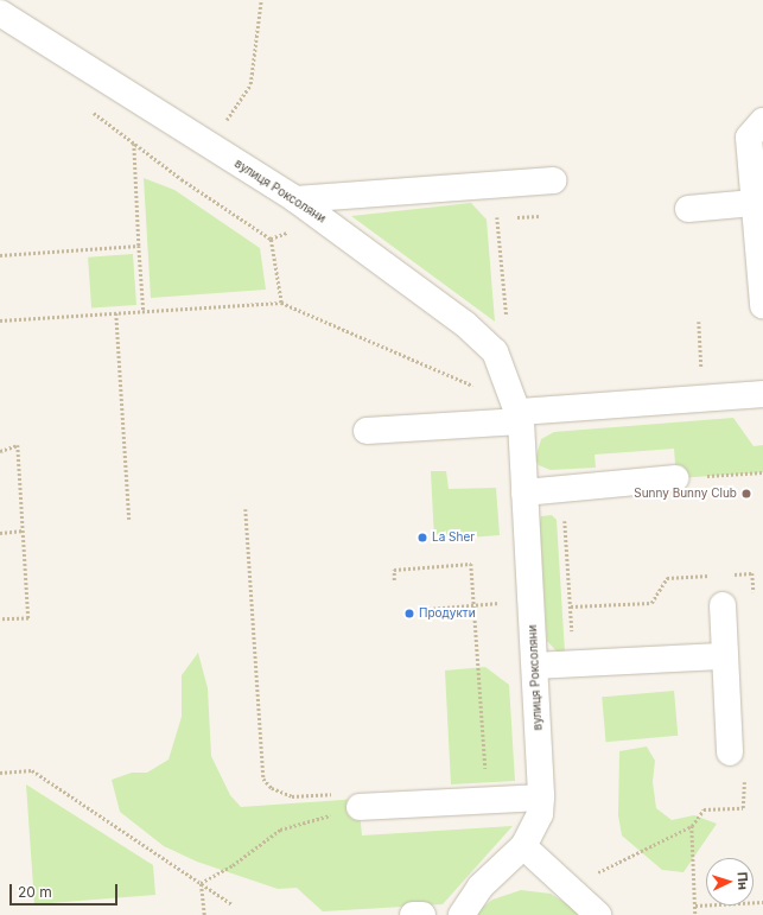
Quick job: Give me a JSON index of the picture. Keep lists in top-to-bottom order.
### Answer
{
  "streets": {
    "lane": ["вулиця Роксоляни"]
  },
  "places": ["Sunny Bunny Club", "La Sher", "Продукти"],
  "scale_bar": "20 m",
  "north": "right"
}
